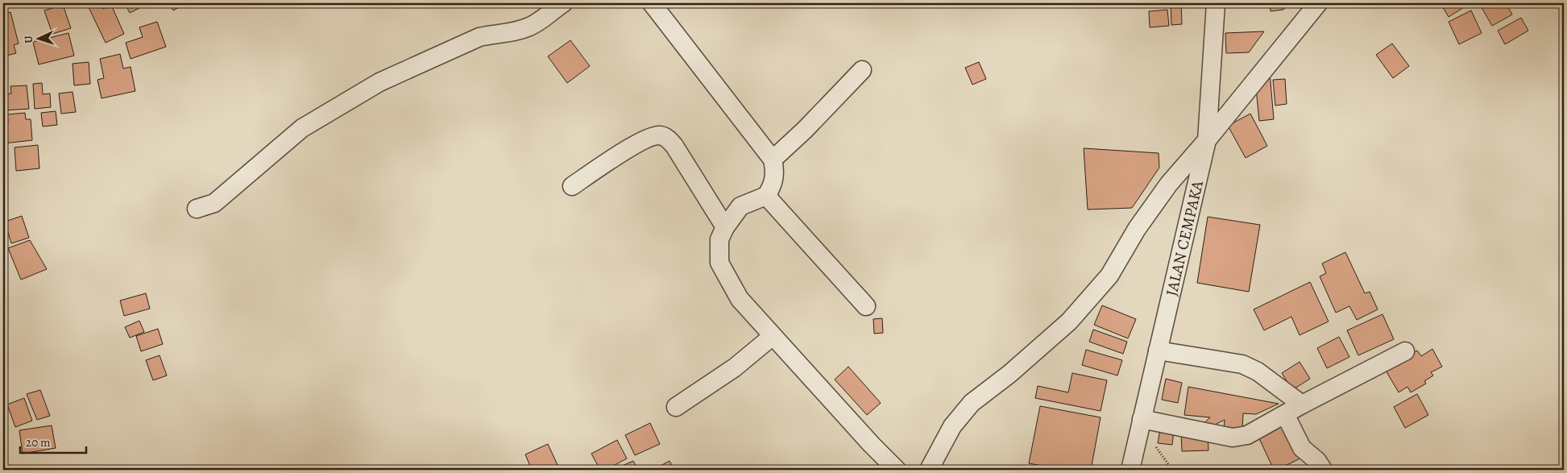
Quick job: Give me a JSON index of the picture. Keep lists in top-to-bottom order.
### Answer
{
  "streets": {
    "street": ["JALAN CEMPAKA"]
  },
  "scale_bar": "20 m",
  "north": "left"
}
